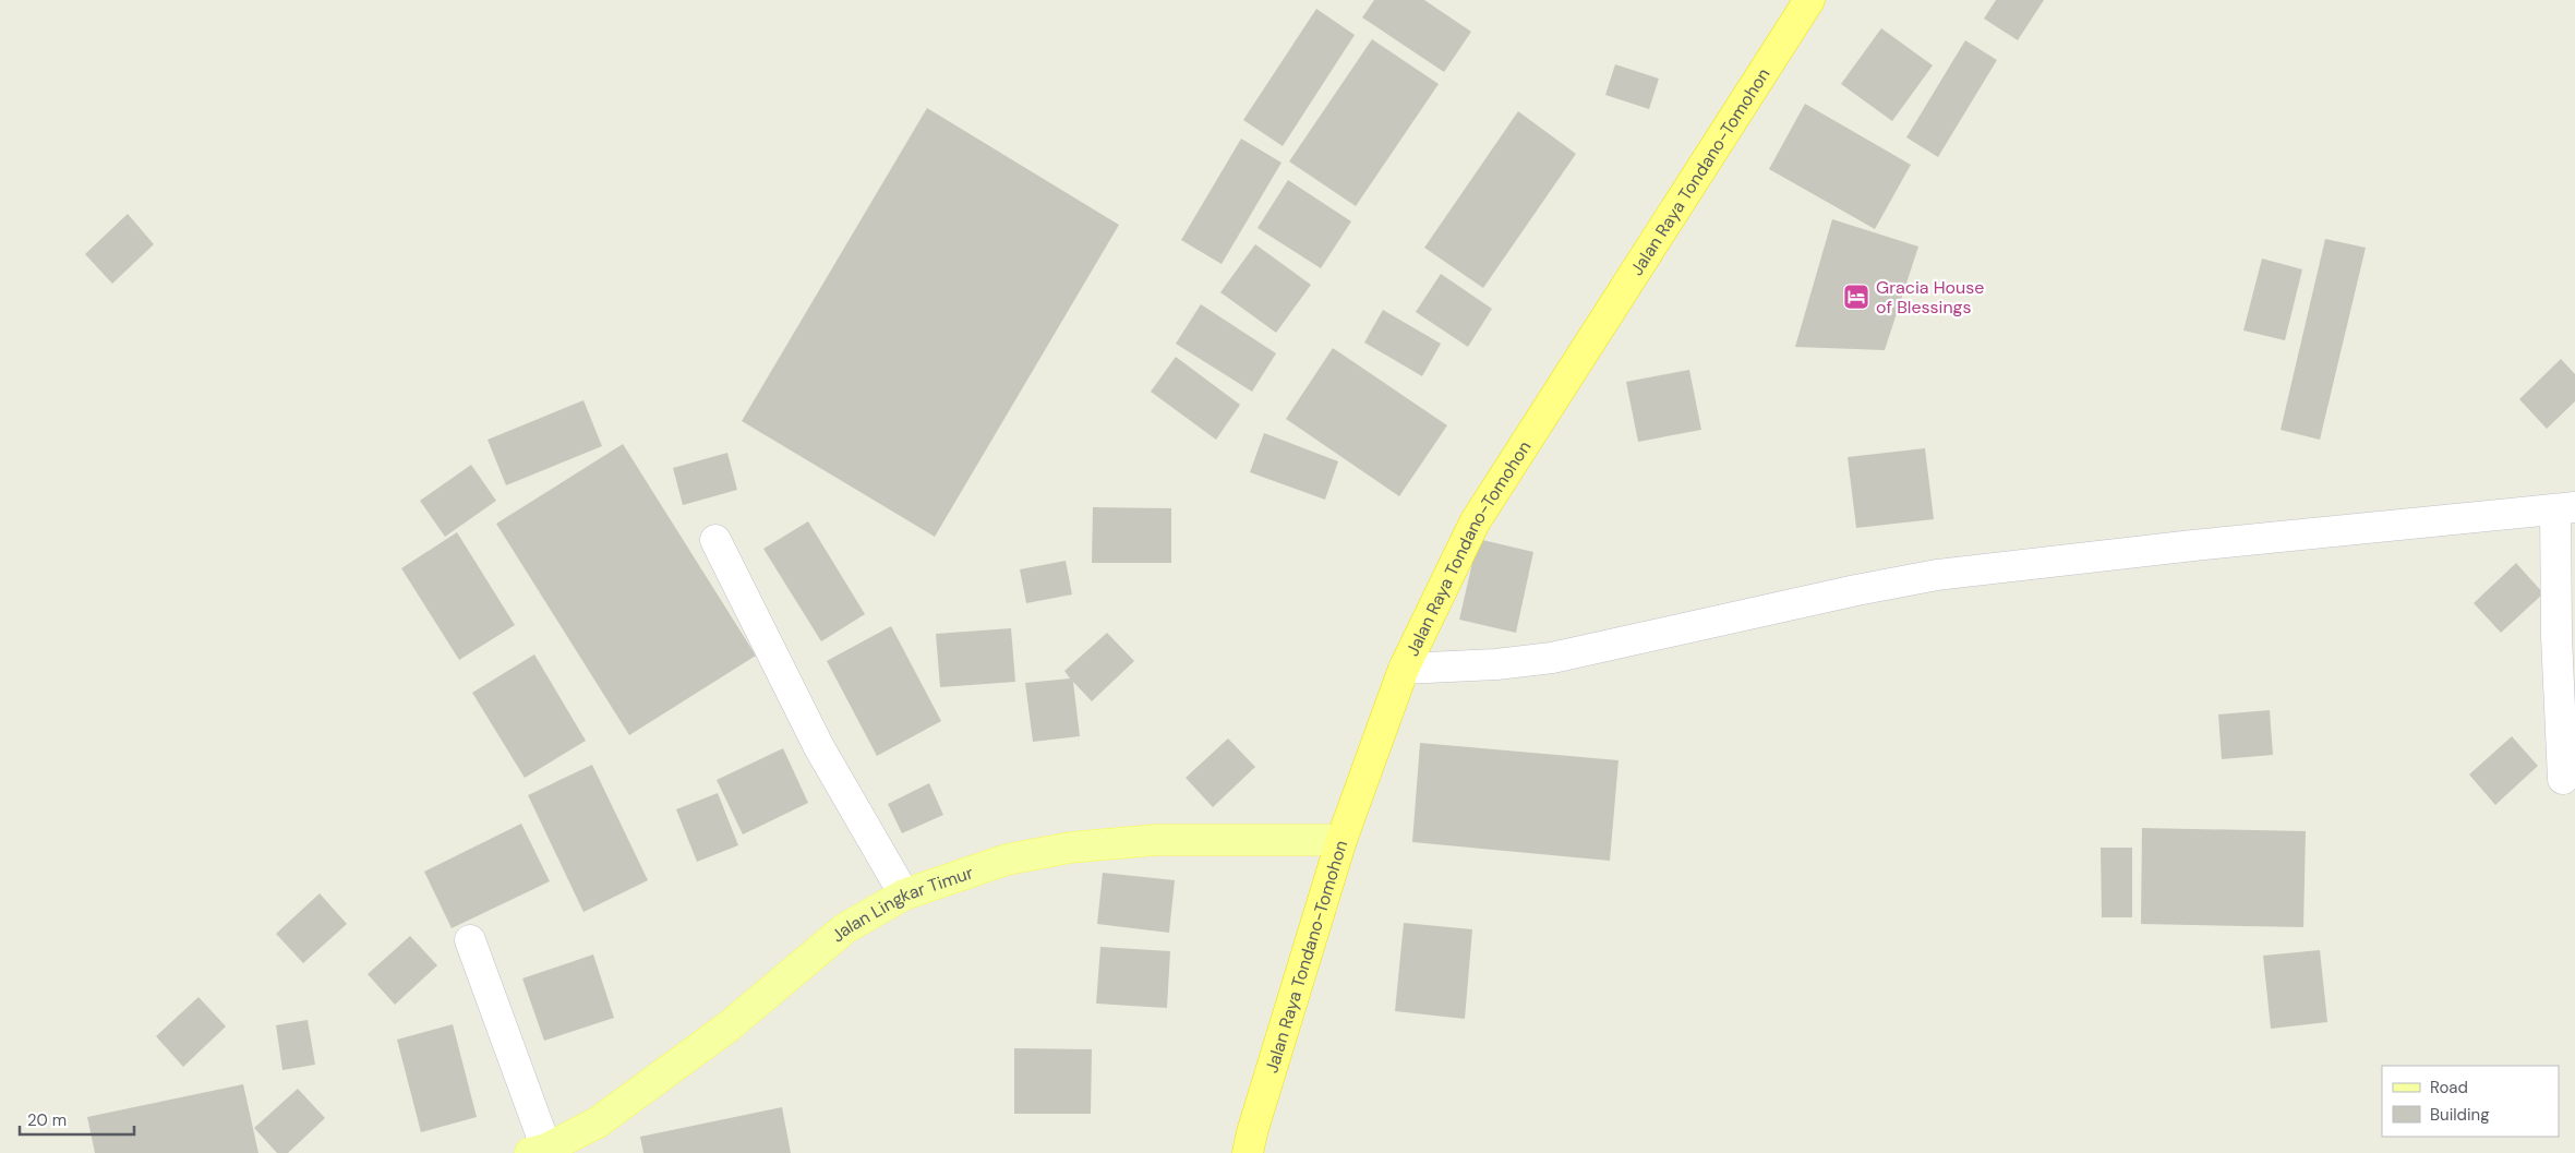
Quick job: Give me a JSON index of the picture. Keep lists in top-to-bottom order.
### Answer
{
  "streets": {
    "highway": ["Jalan Raya Tondano-Tomohon"],
    "main road": ["Jalan Lingkar Timur"]
  },
  "crossings": [
    ["Jalan Raya Tondano-Tomohon", "Jalan Lingkar Timur"]
  ],
  "places": {
    "hotel": ["Gracia House of Blessings"]
  },
  "legend": ["Road", "Building"],
  "scale_bar": "20 m"
}
